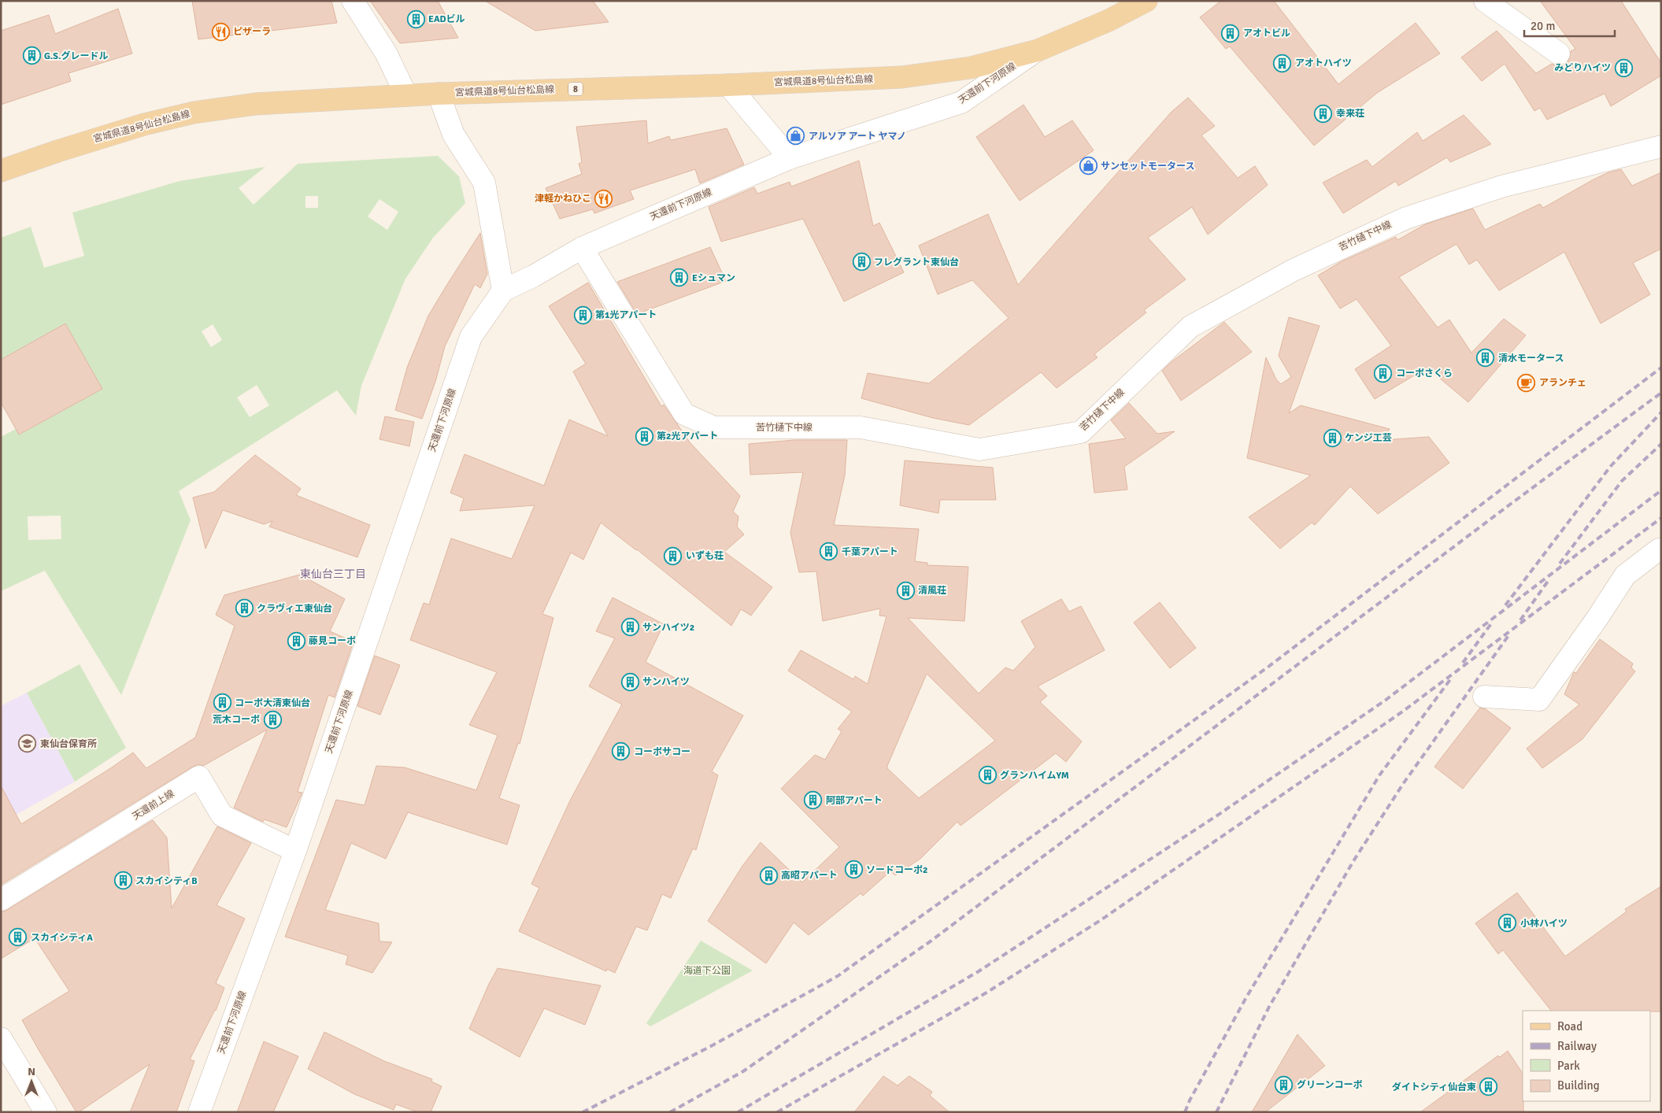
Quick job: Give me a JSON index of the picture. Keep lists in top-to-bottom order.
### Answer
{
  "streets": {
    "main road": ["宮城県道8号仙台松島線", "8"],
    "street": ["天還前下河原線", "苦竹樋下中線", "天還前上線"]
  },
  "crossings": [
    ["宮城県道8号仙台松島線", "天還前下河原線"],
    ["天還前下河原線", "苦竹樋下中線"],
    ["天還前下河原線", "天還前上線"]
  ],
  "districts": ["東仙台三丁目"],
  "parks": ["海道下公園"],
  "places": {
    "building": [
      "EADビル",
      "アオトビル",
      "G.S.グレードル",
      "アオトハイツ",
      "みどりハイツ",
      "幸来荘",
      "フレグラント東仙台",
      "Eシュマン",
      "第1光アパート",
      "清水モータース",
      "コーポさくら",
      "第2光アパート",
      "ケンジ工芸",
      "千葉アパート",
      "いずも荘",
      "清風荘",
      "クラヴィエ東仙台",
      "サンハイツ2",
      "藤見コーポ",
      "サンハイツ",
      "コーポ大清東仙台",
      "荒木コーポ",
      "コーポサコー",
      "グランハイムYM",
      "阿部アパート",
      "ソードコーポ2",
      "高昭アパート",
      "スカイシティB",
      "小林ハイツ",
      "スカイシティA",
      "グリーンコーポ",
      "ダイトシティ仙台東"
    ],
    "restaurant": ["ピザーラ", "津軽かねひこ"],
    "shop": ["アルソア アート ヤマノ", "サンセットモータース"],
    "cafe": ["アランチェ"],
    "school or university": ["東仙台保育所"]
  },
  "legend": [
    "Road",
    "Railway",
    "Park",
    "Building"
  ],
  "scale_bar": "20 m",
  "north": "top"
}
